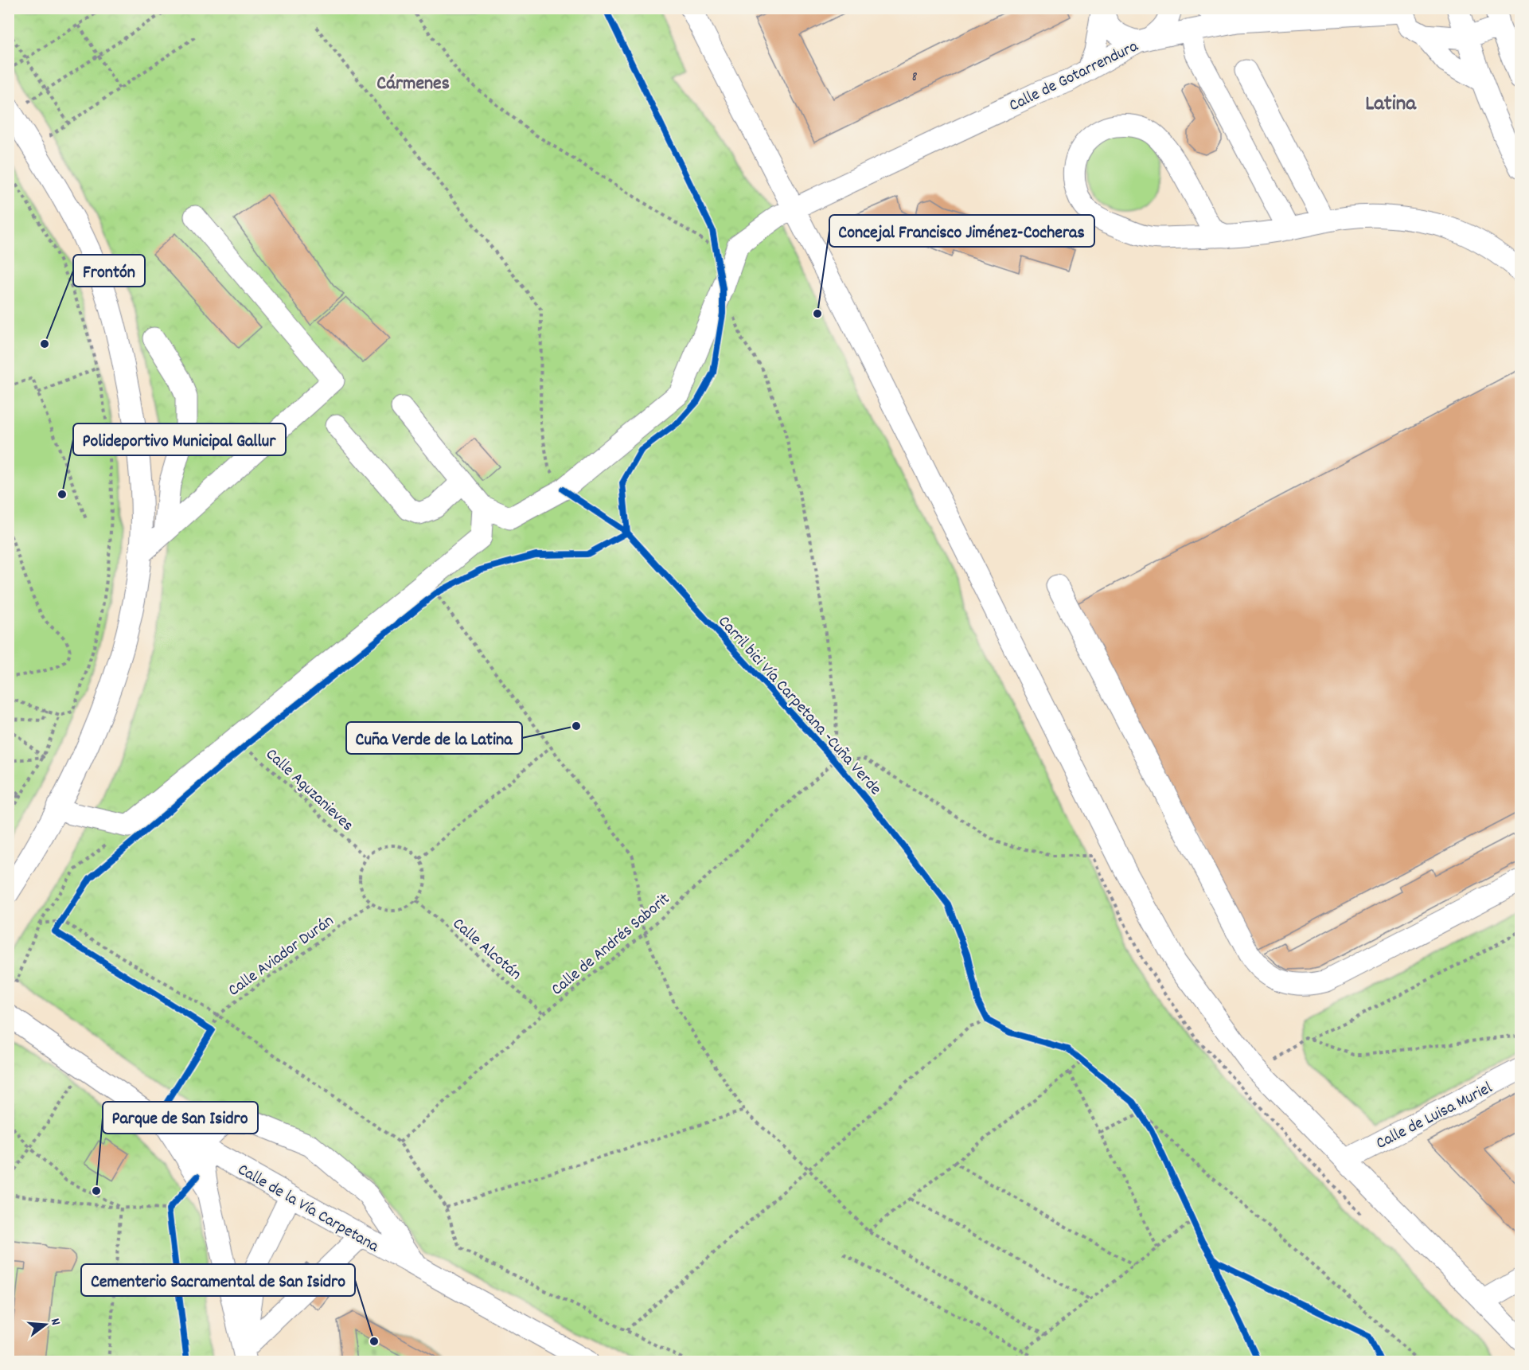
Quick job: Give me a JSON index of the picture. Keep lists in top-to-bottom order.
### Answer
{
  "streets": {
    "street": ["Calle de Gotarrendura", "Calle de Luisa Muriel", "Calle de la Vía Carpetana"],
    "path": [
      "Calle Aguzanieves",
      "Calle de Andrés Saborit",
      "Calle Alcotán",
      "Calle Aviador Durán"
    ],
    "cycle path": ["Carril bici Vía Carpetana -Cuña Verde"]
  },
  "crossings": [
    ["Carril bici Vía Carpetana -Cuña Verde", "Calle de Andrés Saborit"],
    ["Calle Aguzanieves", "Calle Alcotán"],
    ["Calle Aguzanieves", "Calle Aviador Durán"],
    ["Calle de Andrés Saborit", "Calle Alcotán"],
    ["Calle Alcotán", "Calle Aviador Durán"]
  ],
  "districts": ["Cármenes", "Latina"],
  "places": [
    "Concejal Francisco Jiménez-Cocheras",
    "Frontón",
    "Polideportivo Municipal Gallur",
    "Cuña Verde de la Latina",
    "Parque de San Isidro",
    "Cementerio Sacramental de San Isidro"
  ],
  "house_numbers": ["8"],
  "north": "right"
}
